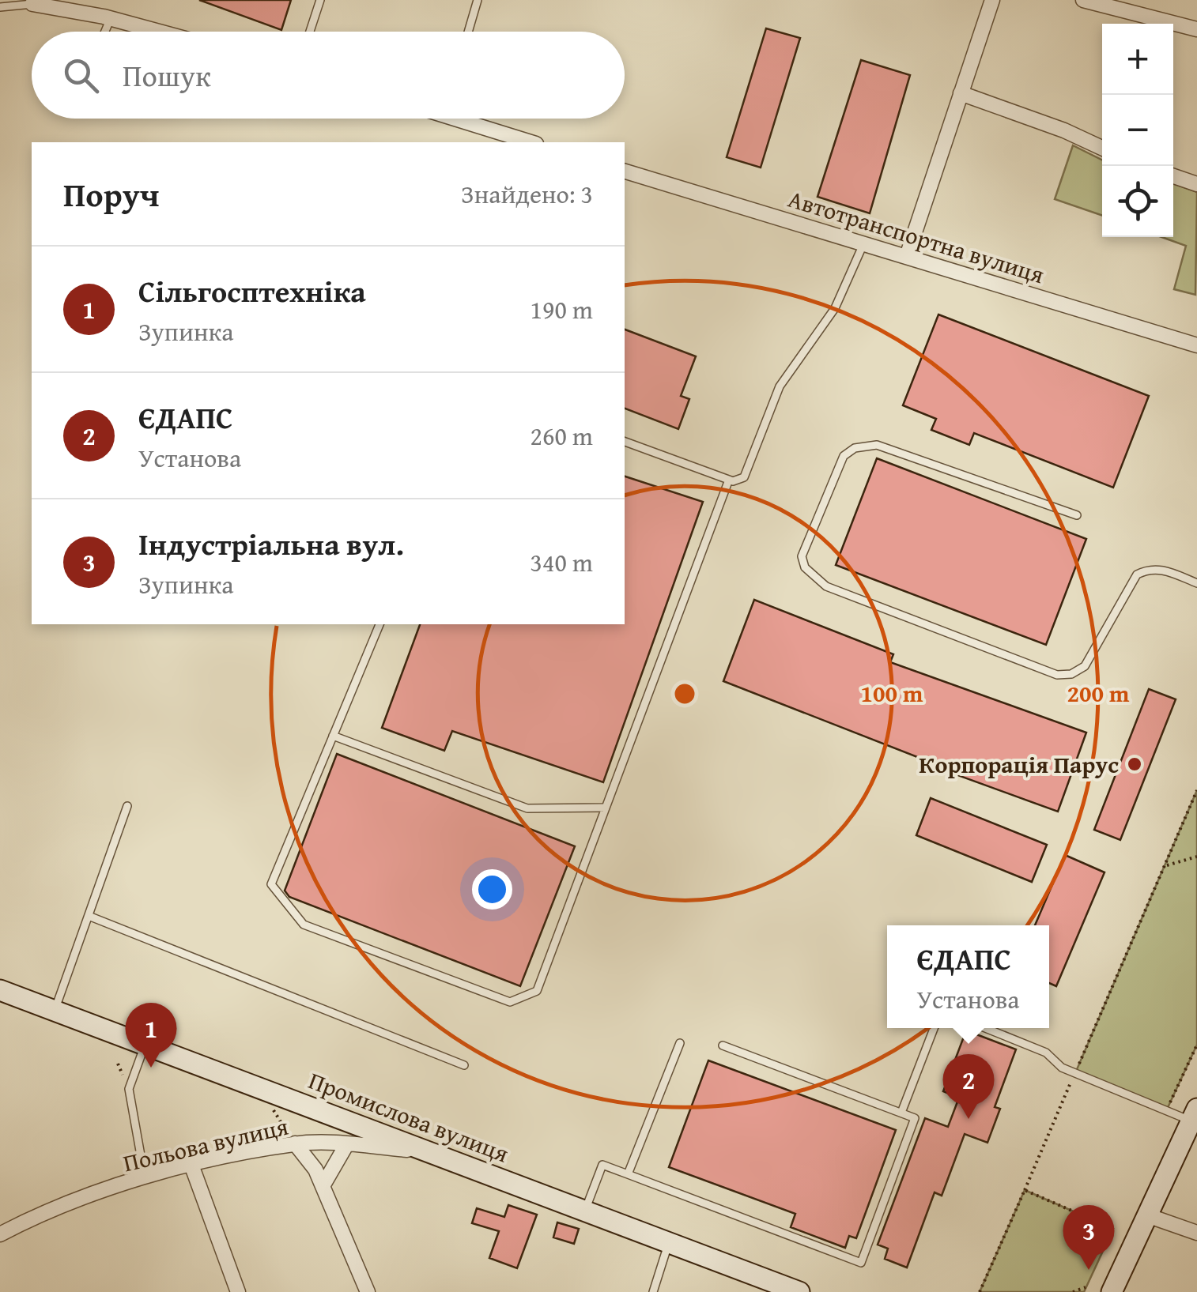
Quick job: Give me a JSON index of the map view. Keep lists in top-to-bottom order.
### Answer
{
  "streets": {
    "street": ["Автотранспортна вулиця", "Промислова вулиця", "Польова вулиця"]
  },
  "crossings": [
    ["Промислова вулиця", "Польова вулиця"]
  ],
  "places": ["Корпорація Парус"],
  "page": {
    "map_buttons": ["+", "−"],
    "search": "Пошук",
    "heading": ["Поруч", "Знайдено: 3"],
    "list": [
      {
        "mark": "1",
        "name": "Сільгосптехніка",
        "note": "Зупинка",
        "value": "190 m"
      },
      {
        "mark": "2",
        "name": "ЄДАПС",
        "note": "Установа",
        "value": "260 m"
      },
      {
        "mark": "3",
        "name": "Індустріальна вул.",
        "note": "Зупинка",
        "value": "340 m"
      }
    ],
    "popup": ["ЄДАПС", "Установа"],
    "pins": ["1", "2", "3"]
  },
  "rings": ["100 m", "200 m"]
}
